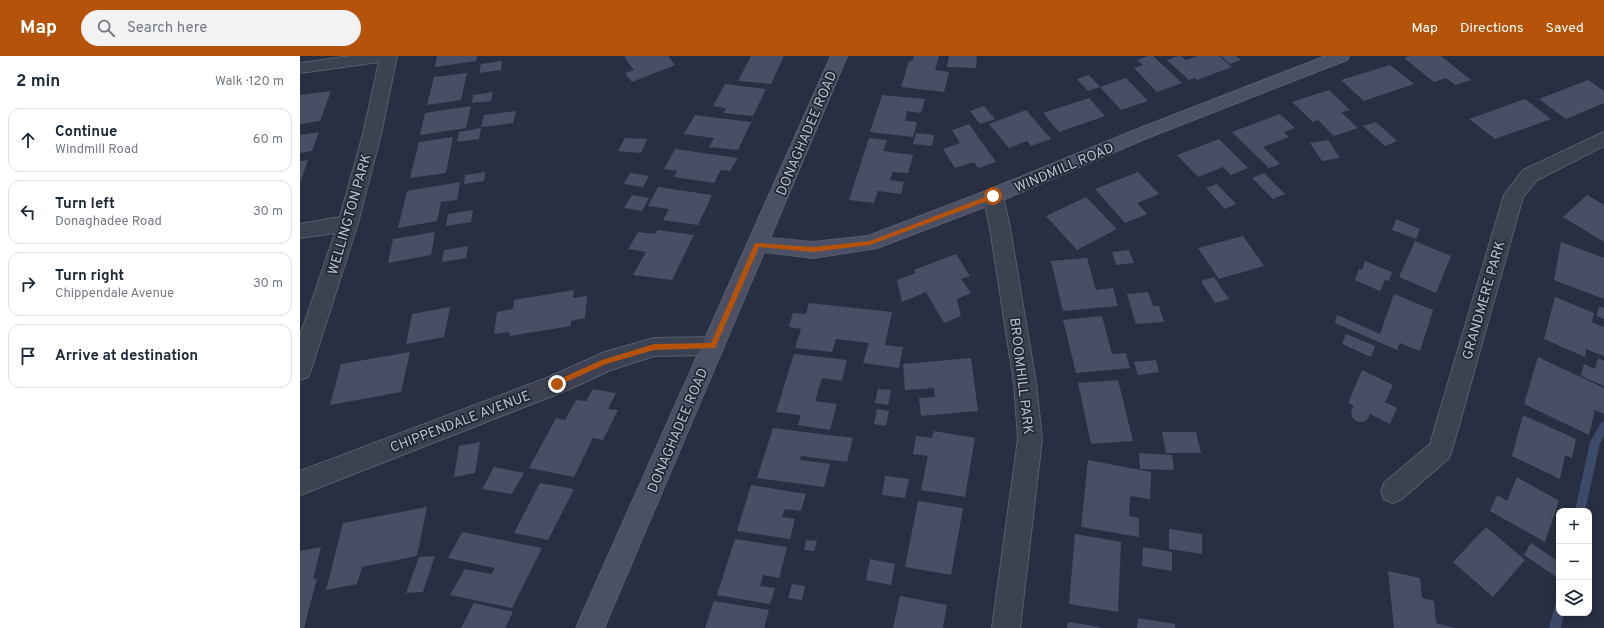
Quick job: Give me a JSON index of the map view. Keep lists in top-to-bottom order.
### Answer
{
  "streets": {
    "street": [
      "DONAGHADEE ROAD",
      "WINDMILL ROAD",
      "WELLINGTON PARK",
      "GRANDMERE PARK",
      "BROOMHILL PARK",
      "CHIPPENDALE AVENUE"
    ]
  },
  "crossings": [
    ["DONAGHADEE ROAD", "WINDMILL ROAD"],
    ["DONAGHADEE ROAD", "CHIPPENDALE AVENUE"],
    ["WINDMILL ROAD", "BROOMHILL PARK"]
  ],
  "page": {
    "header": "Map",
    "search": "Search here",
    "nav": ["Map", "Directions", "Saved"],
    "heading": ["2 min", "Walk · 120 m"],
    "list": [
      ["Continue", "Windmill Road", "60 m"],
      ["Turn left", "Donaghadee Road", "30 m"],
      ["Turn right", "Chippendale Avenue", "30 m"],
      "Arrive at destination"
    ],
    "map_buttons": ["+", "−"]
  }
}
